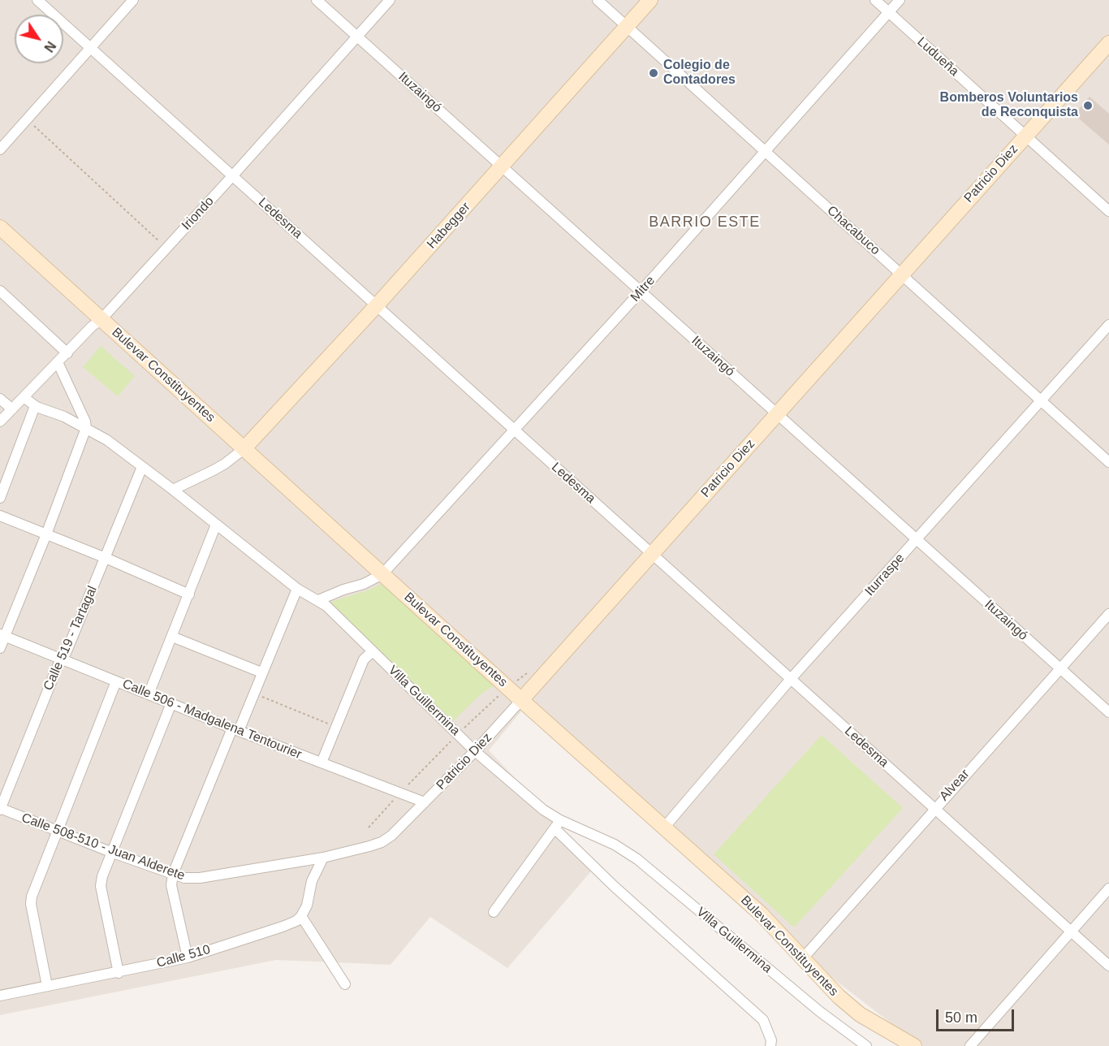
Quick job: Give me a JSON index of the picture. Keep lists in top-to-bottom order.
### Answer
{
  "streets": {
    "street": [
      "Ludueña",
      "Ituzaingó",
      "Patricio Diez",
      "Iriondo",
      "Ledesma",
      "Habegger",
      "Chacabuco",
      "Mitre",
      "Bulevar Constituyentes",
      "Iturraspe",
      "Calle 519 - Tartagal",
      "Villa Guillermina",
      "Calle 506 - Madgalena Tentourier",
      "Alvear",
      "Calle 508-510 - Juan Alderete",
      "Calle 510"
    ]
  },
  "crossings": [
    ["Ludueña", "Patricio Diez"],
    ["Ludueña", "Mitre"],
    ["Ituzaingó", "Patricio Diez"],
    ["Ituzaingó", "Iriondo"],
    ["Ituzaingó", "Habegger"],
    ["Ituzaingó", "Mitre"],
    ["Ituzaingó", "Iturraspe"],
    ["Ituzaingó", "Alvear"],
    ["Patricio Diez", "Ledesma"],
    ["Patricio Diez", "Chacabuco"],
    ["Patricio Diez", "Bulevar Constituyentes"],
    ["Patricio Diez", "Villa Guillermina"],
    ["Patricio Diez", "Calle 506 - Madgalena Tentourier"],
    ["Patricio Diez", "Calle 508-510 - Juan Alderete"],
    ["Iriondo", "Ledesma"],
    ["Iriondo", "Bulevar Constituyentes"],
    ["Iriondo", "Villa Guillermina"],
    ["Ledesma", "Habegger"],
    ["Ledesma", "Mitre"],
    ["Ledesma", "Iturraspe"],
    ["Ledesma", "Alvear"],
    ["Habegger", "Chacabuco"],
    ["Habegger", "Bulevar Constituyentes"],
    ["Chacabuco", "Mitre"],
    ["Chacabuco", "Iturraspe"],
    ["Mitre", "Bulevar Constituyentes"],
    ["Bulevar Constituyentes", "Iturraspe"],
    ["Bulevar Constituyentes", "Alvear"],
    ["Calle 519 - Tartagal", "Villa Guillermina"],
    ["Calle 519 - Tartagal", "Calle 506 - Madgalena Tentourier"],
    ["Calle 519 - Tartagal", "Calle 508-510 - Juan Alderete"]
  ],
  "districts": ["BARRIO ESTE"],
  "places": ["Colegio de Contadores", "Bomberos Voluntarios de Reconquista"],
  "scale_bar": "50 m",
  "north": "bottom right"
}
